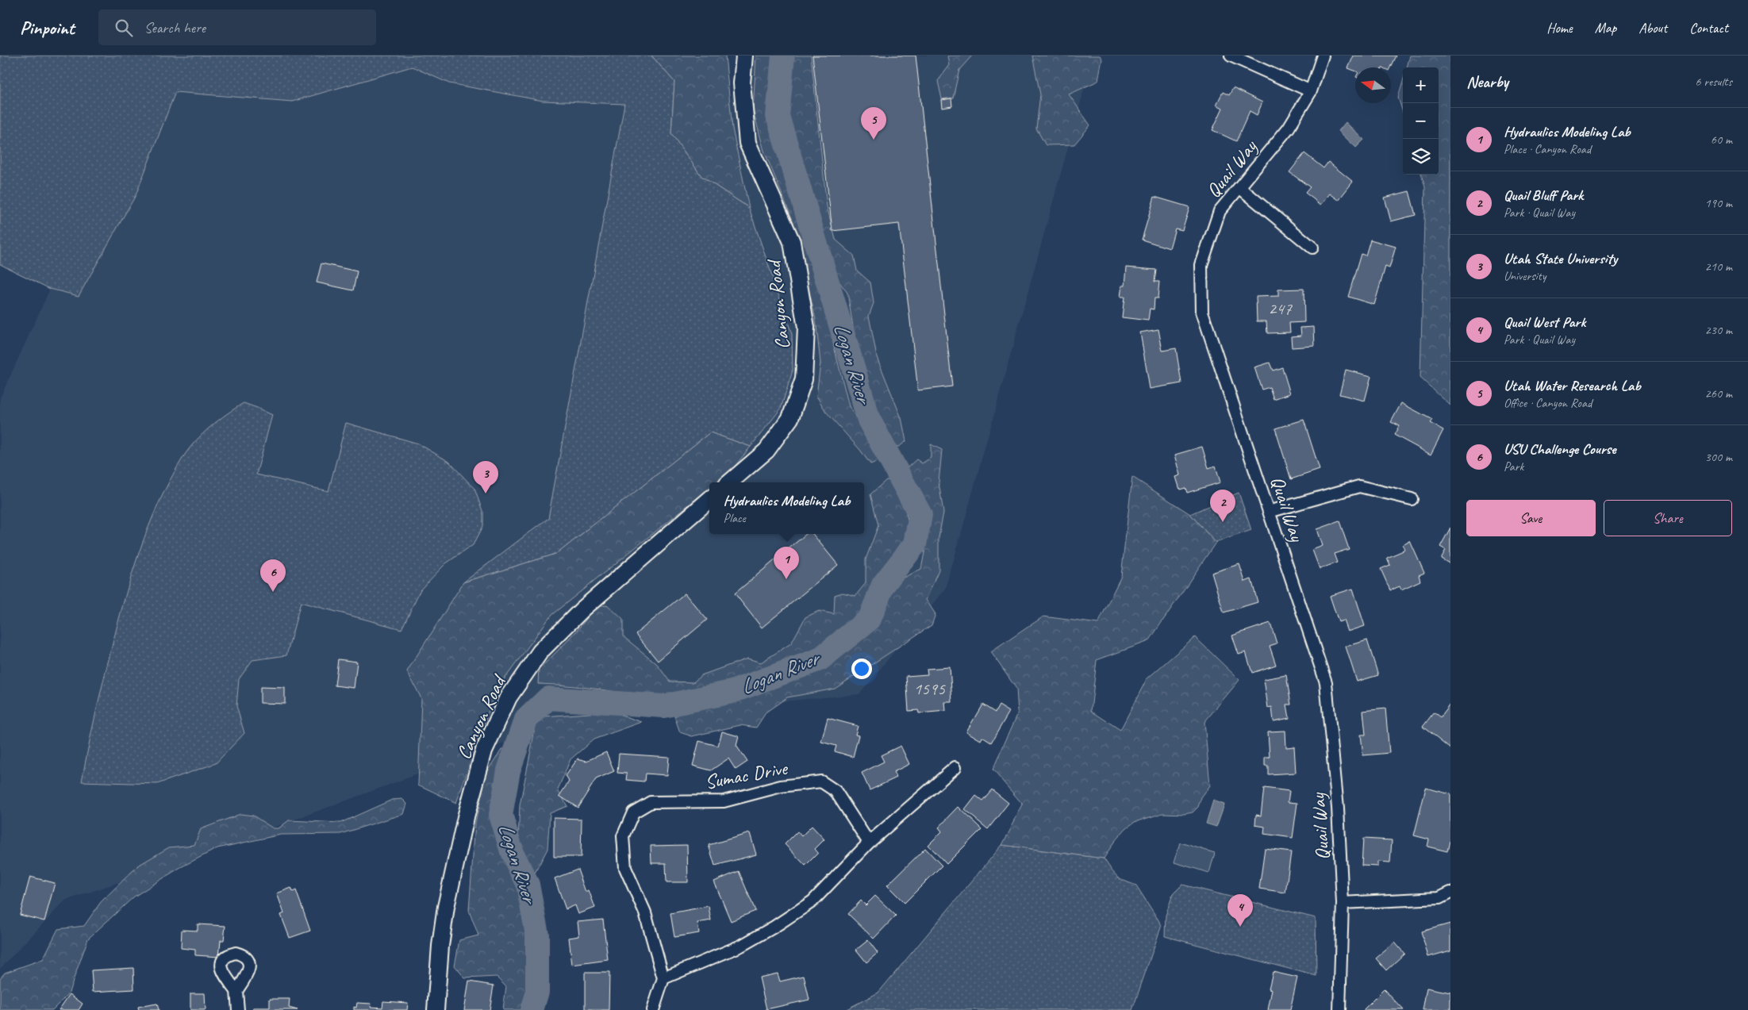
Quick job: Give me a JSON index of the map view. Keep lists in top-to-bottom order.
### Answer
{
  "streets": {
    "street": ["Quail Way", "Canyon Road", "Sumac Drive"]
  },
  "water": ["Logan River"],
  "house_numbers": ["247", "1595"],
  "north": "left",
  "page": {
    "header": "Pinpoint",
    "search": "Search here",
    "nav": [
      "Home",
      "Map",
      "About",
      "Contact"
    ],
    "heading": ["Nearby", "6 results"],
    "map_buttons": ["+", "−"],
    "pins": [
      "5",
      "3",
      "2",
      "1",
      "6",
      "4"
    ],
    "list": [
      {
        "mark": "1",
        "name": "Hydraulics Modeling Lab",
        "note": "Place · Canyon Road",
        "value": "60 m"
      },
      {
        "mark": "2",
        "name": "Quail Bluff Park",
        "note": "Park · Quail Way",
        "value": "190 m"
      },
      {
        "mark": "3",
        "name": "Utah State University",
        "note": "University",
        "value": "210 m"
      },
      {
        "mark": "4",
        "name": "Quail West Park",
        "note": "Park · Quail Way",
        "value": "230 m"
      },
      {
        "mark": "5",
        "name": "Utah Water Research Lab",
        "note": "Office · Canyon Road",
        "value": "260 m"
      },
      {
        "mark": "6",
        "name": "USU Challenge Course",
        "note": "Park",
        "value": "300 m"
      }
    ],
    "popup": ["Hydraulics Modeling Lab", "Place"],
    "buttons": ["Save", "Share"]
  }
}
